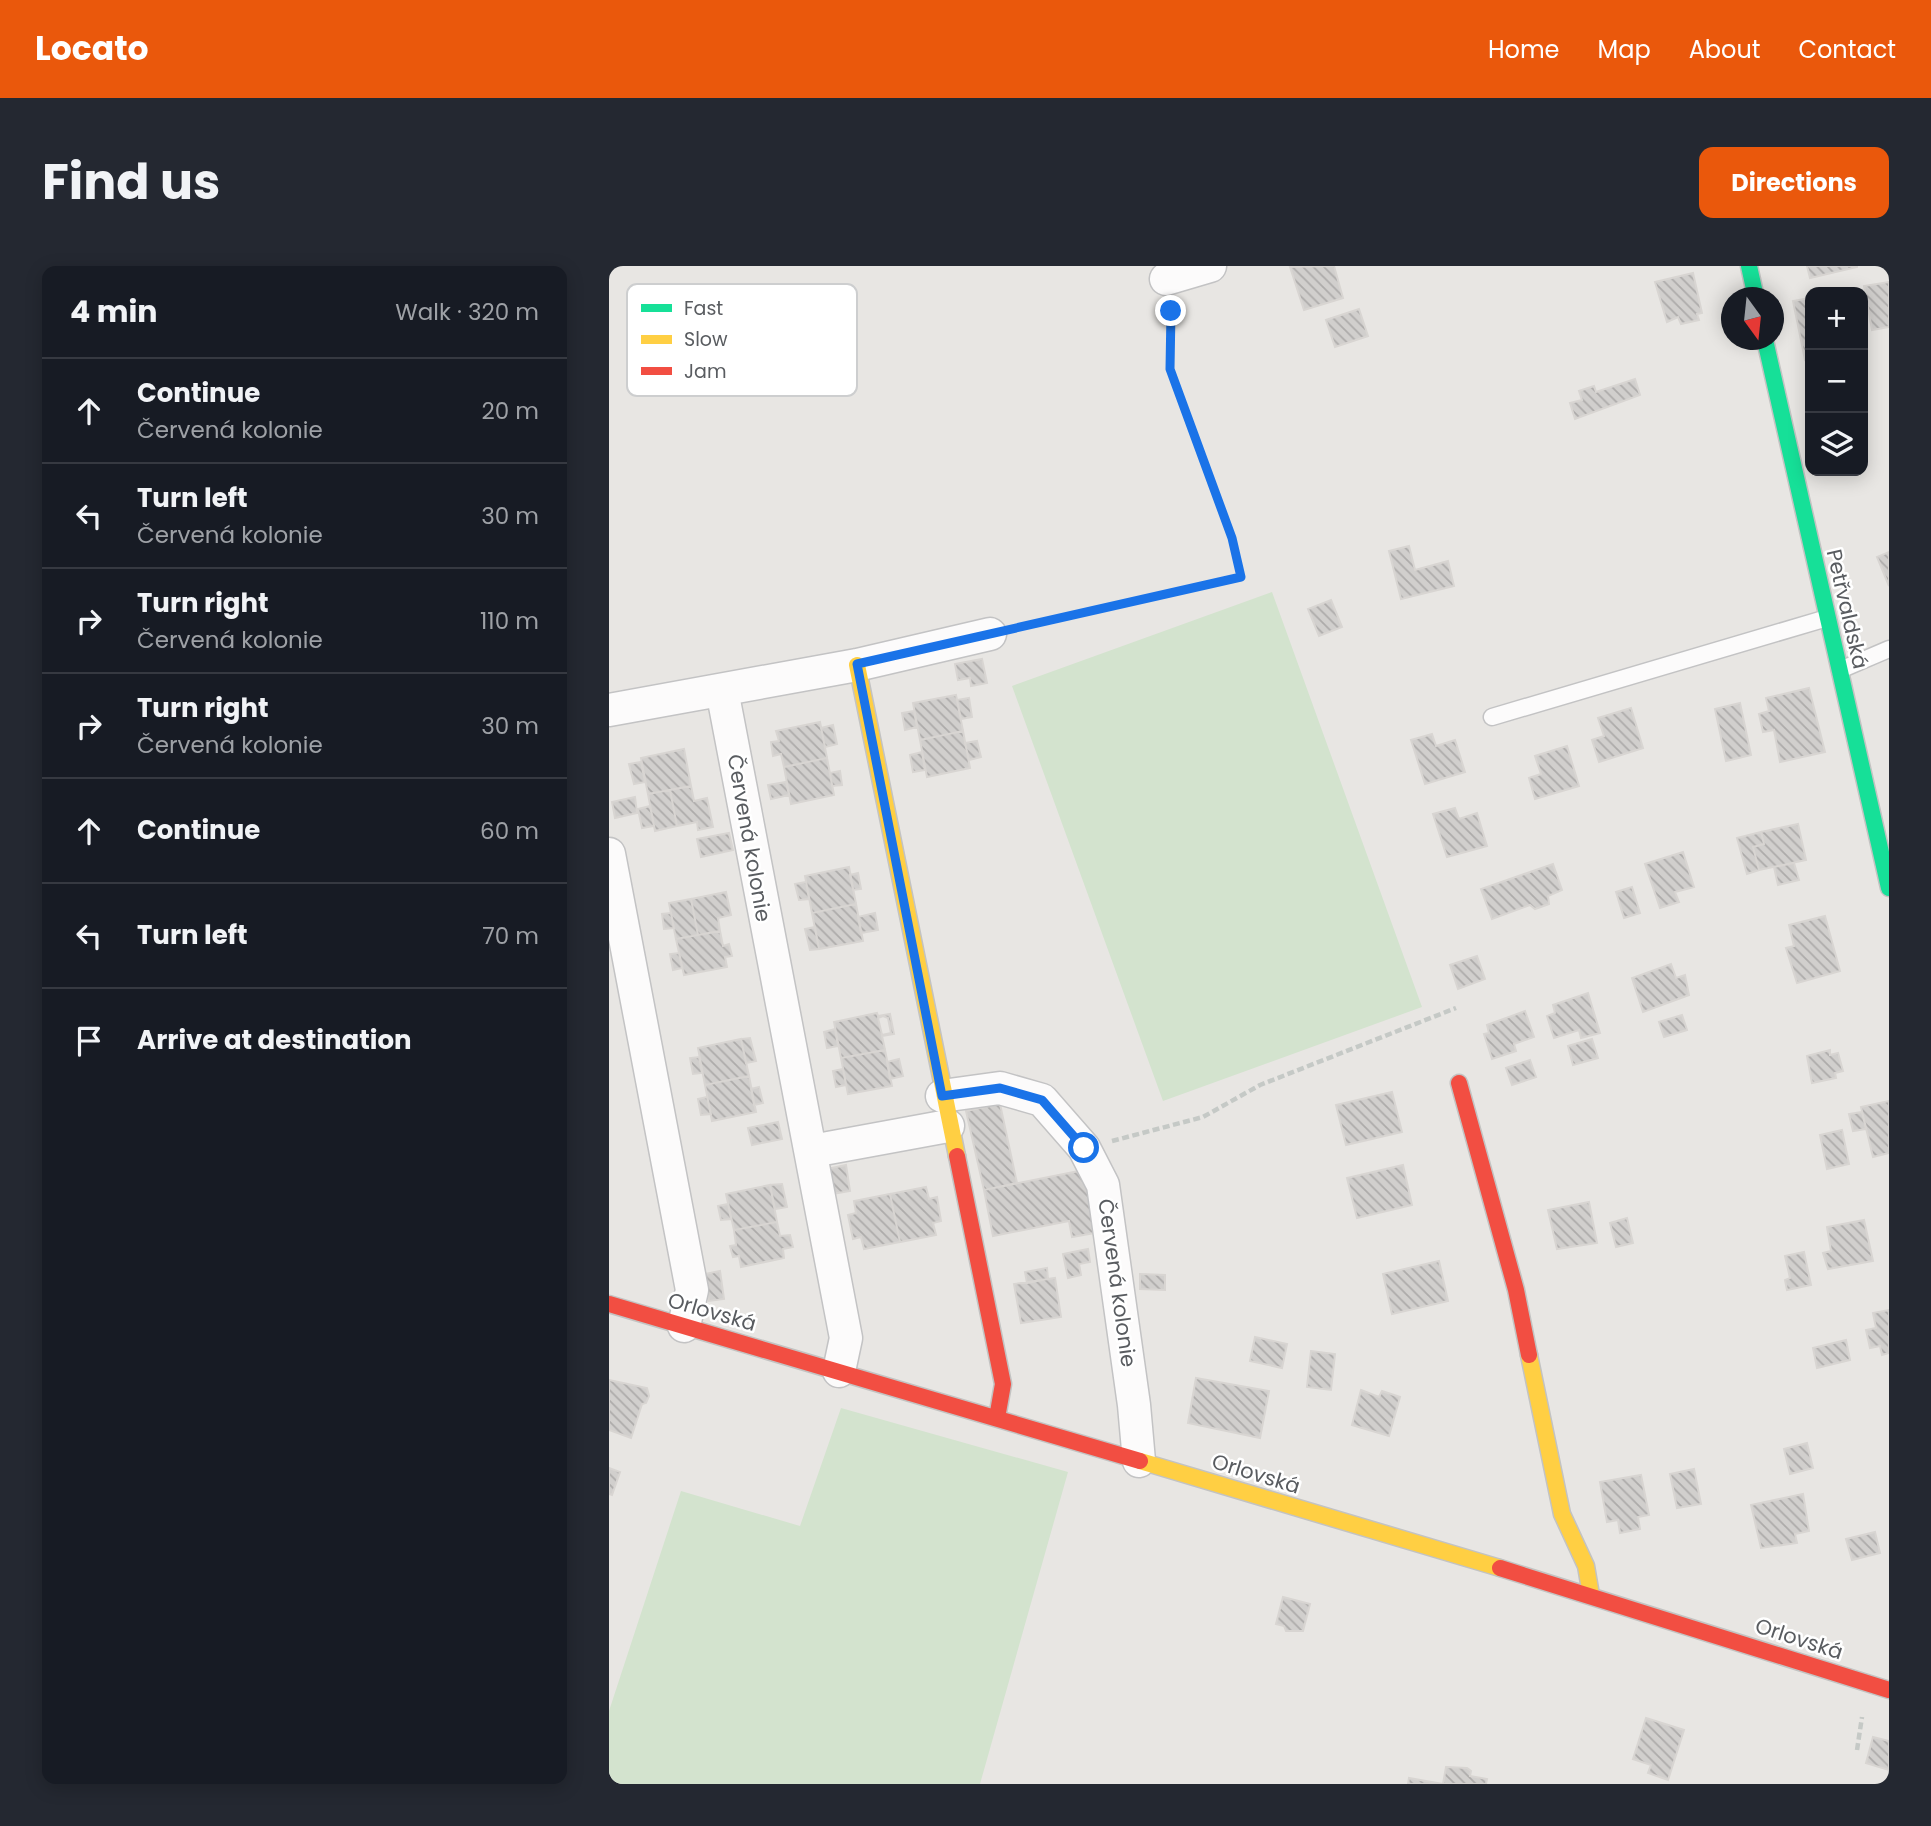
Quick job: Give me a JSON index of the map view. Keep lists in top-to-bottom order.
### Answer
{
  "streets": {
    "street": ["Petřvaldská", "Červená kolonie", "Orlovská"]
  },
  "crossings": [
    ["Červená kolonie", "Orlovská"]
  ],
  "legend": ["Fast", "Slow", "Jam"],
  "north": "bottom",
  "page": {
    "header": "Locato",
    "nav": [
      "Home",
      "Map",
      "About",
      "Contact"
    ],
    "title": "Find us",
    "buttons": "Directions",
    "heading": ["4 min", "Walk · 320 m"],
    "map_buttons": ["+", "−"],
    "list": [
      ["Continue", "Červená kolonie", "20 m"],
      ["Turn left", "Červená kolonie", "30 m"],
      ["Turn right", "Červená kolonie", "110 m"],
      ["Turn right", "Červená kolonie", "30 m"],
      ["Continue", "60 m"],
      ["Turn left", "70 m"],
      "Arrive at destination"
    ]
  }
}
